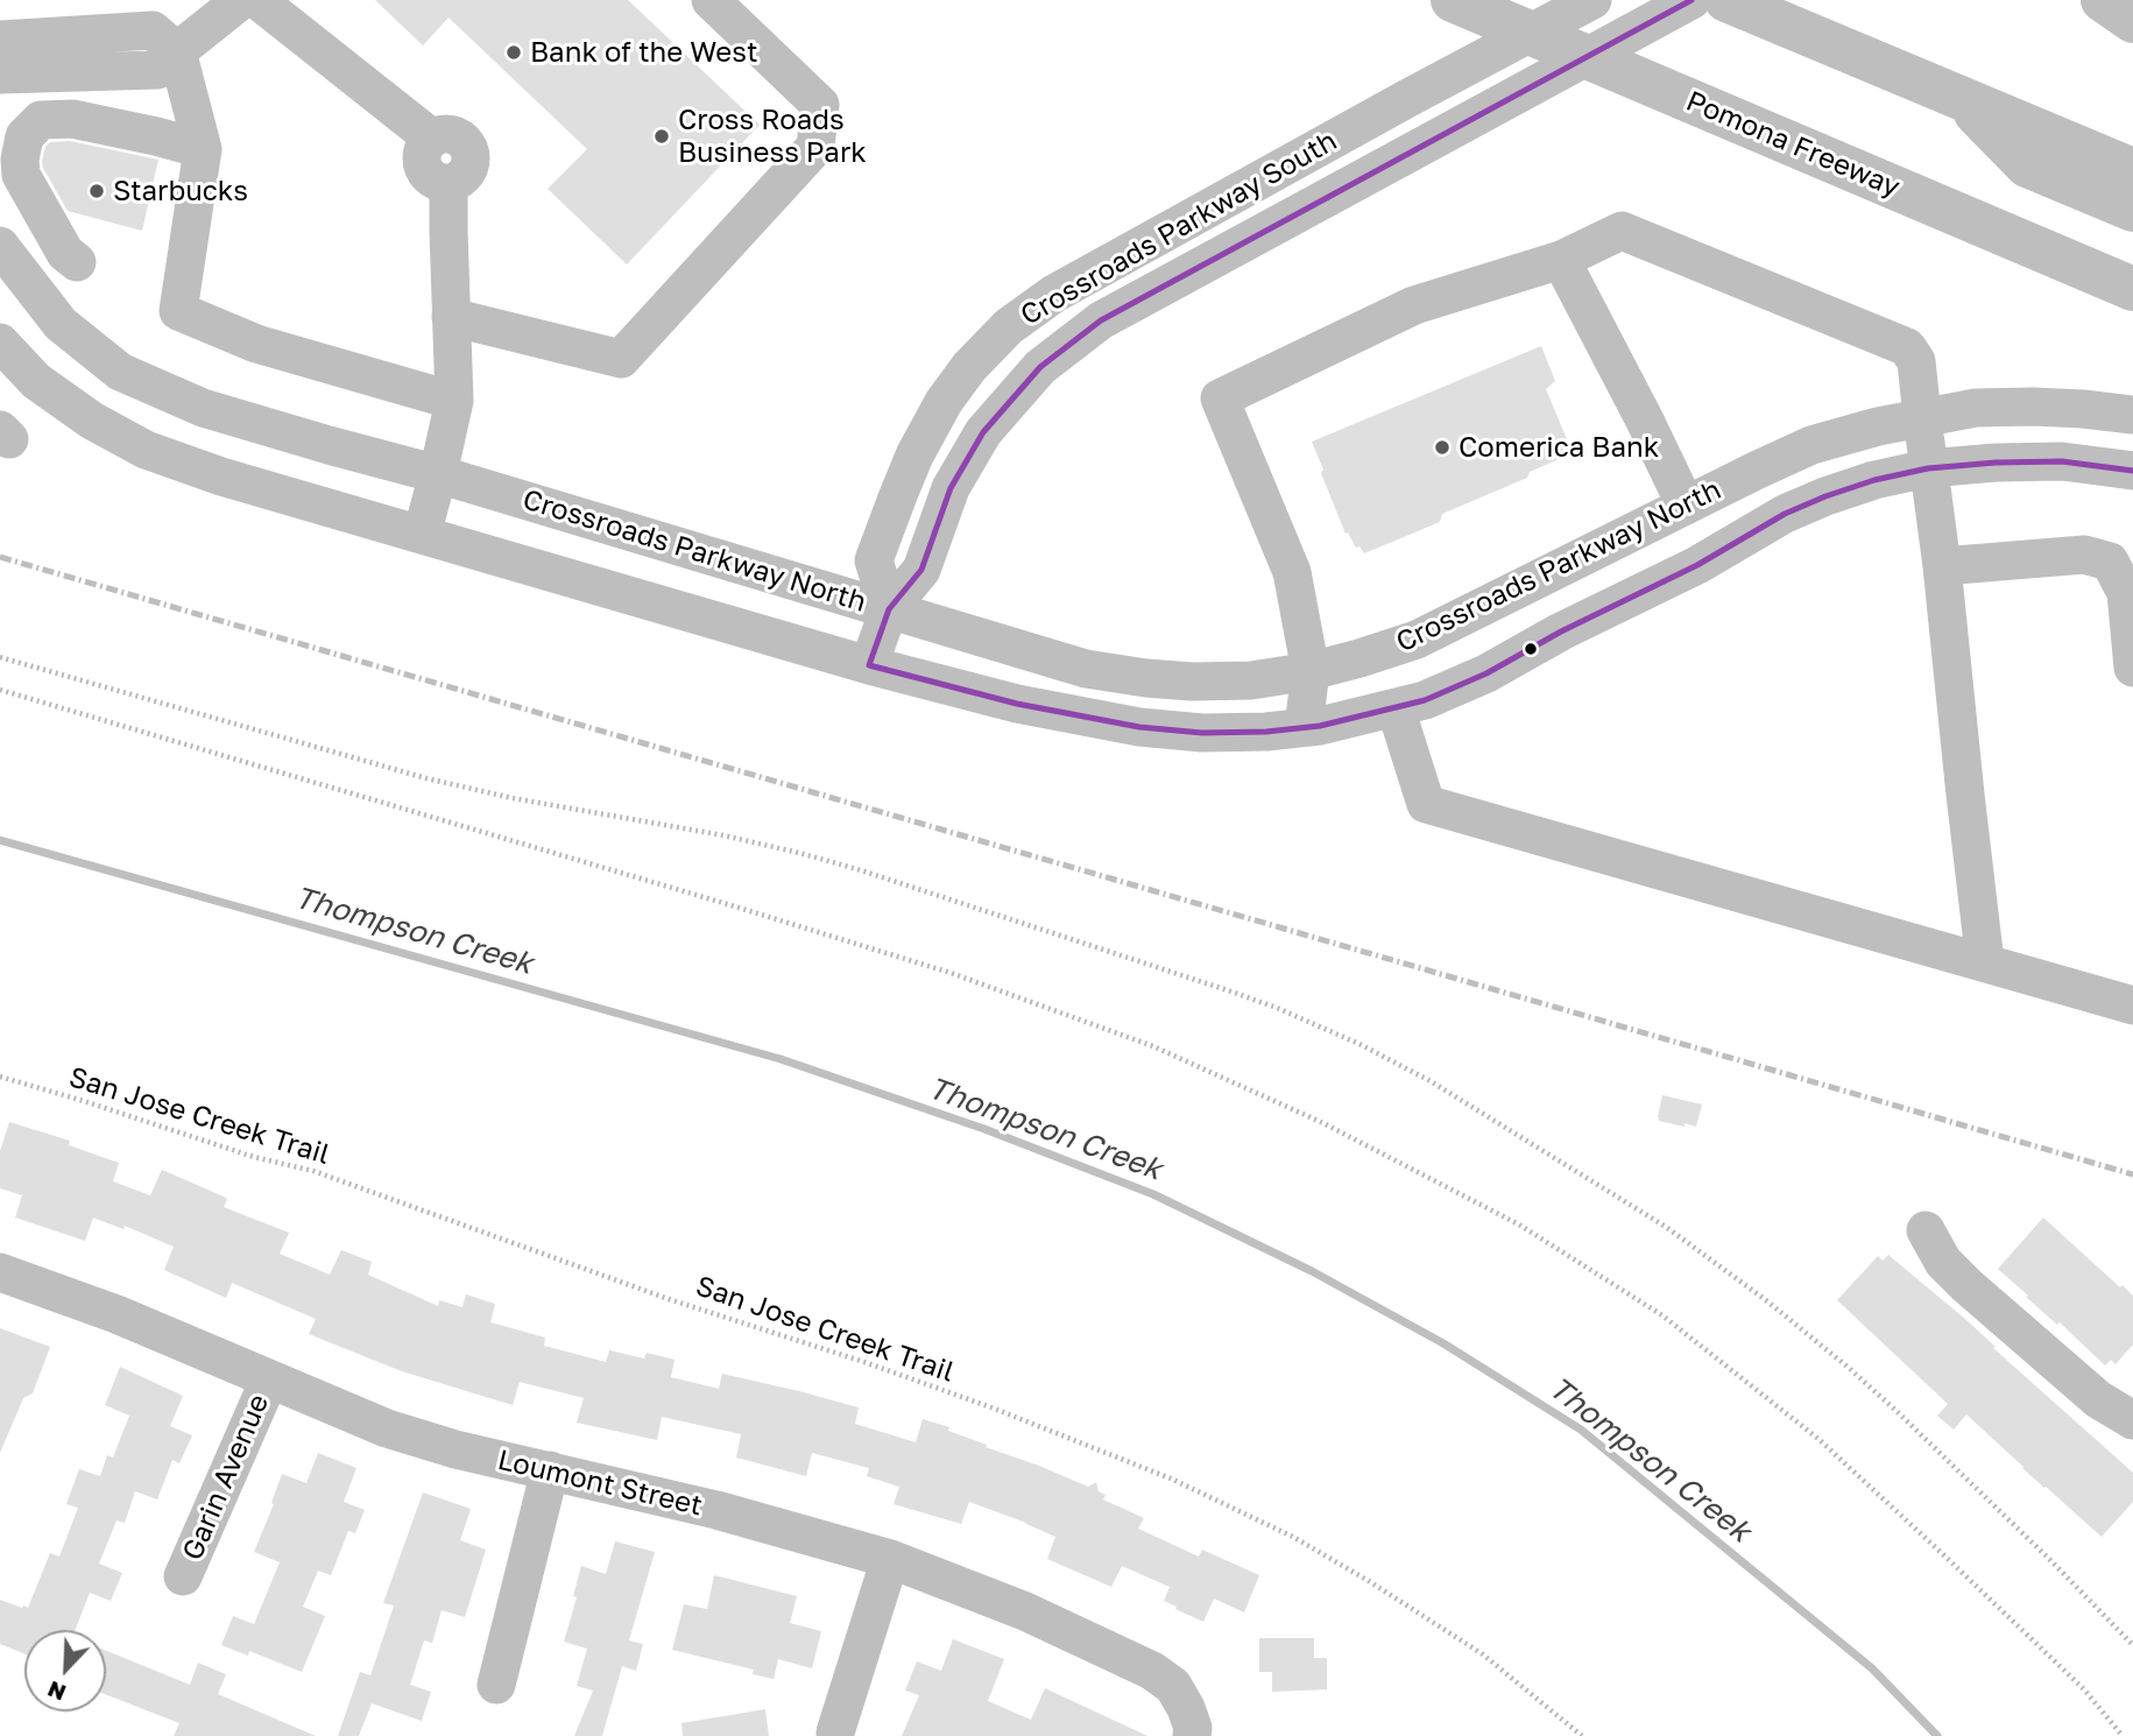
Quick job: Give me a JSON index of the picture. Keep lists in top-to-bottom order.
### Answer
{
  "streets": {
    "highway": ["Pomona Freeway"],
    "street": [
      "Crossroads Parkway South",
      "Crossroads Parkway North",
      "Garin Avenue",
      "Loumont Street"
    ],
    "path": ["San Jose Creek Trail"]
  },
  "crossings": [
    ["Crossroads Parkway South", "Crossroads Parkway North"],
    ["Garin Avenue", "Loumont Street"]
  ],
  "water": ["Thompson Creek"],
  "places": [
    "Bank of the West",
    "Cross Roads Business Park",
    "Starbucks",
    "Comerica Bank"
  ],
  "north": "bottom left"
}
